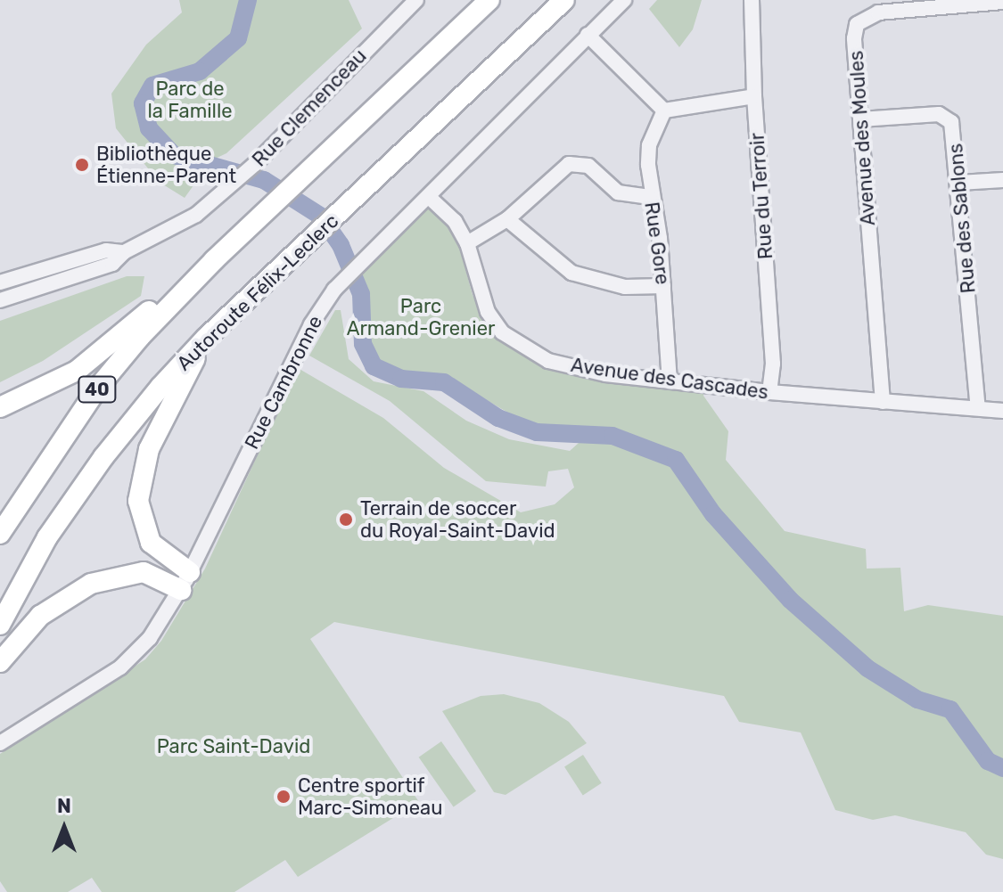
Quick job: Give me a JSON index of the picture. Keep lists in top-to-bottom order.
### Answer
{
  "streets": {
    "highway": ["Autoroute Félix-Leclerc", "40"],
    "street": [
      "Rue Clemenceau",
      "Avenue des Moules",
      "Rue du Terroir",
      "Rue des Sablons",
      "Rue Gore",
      "Avenue des Cascades",
      "Rue Cambronne"
    ]
  },
  "crossings": [
    ["Avenue des Moules", "Rue des Sablons"],
    ["Avenue des Moules", "Avenue des Cascades"],
    ["Rue du Terroir", "Avenue des Cascades"],
    ["Rue des Sablons", "Avenue des Cascades"],
    ["Rue Gore", "Avenue des Cascades"],
    ["Avenue des Cascades", "Rue Cambronne"]
  ],
  "parks": ["Parc de la Famille", "Parc Armand-Grenier", "Parc Saint-David"],
  "places": ["Bibliothèque Étienne-Parent", "Terrain de soccer du Royal-Saint-David", "Centre sportif Marc-Simoneau"],
  "north": "top"
}
